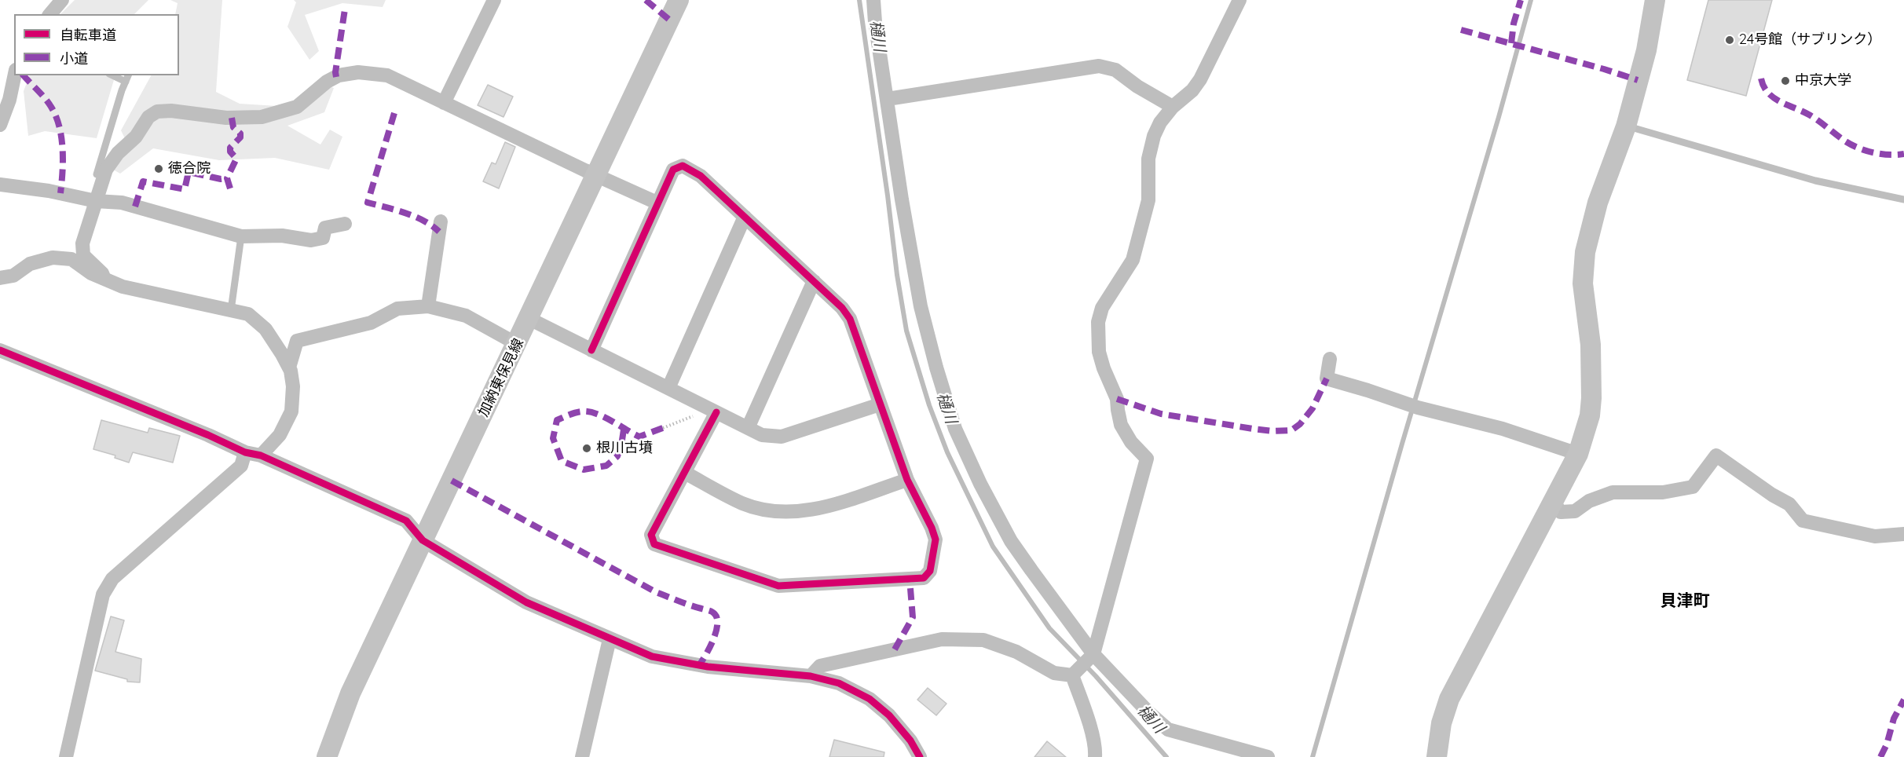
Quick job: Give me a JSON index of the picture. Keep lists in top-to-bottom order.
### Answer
{
  "streets": {
    "main road": ["加納東保見線"]
  },
  "districts": ["貝津町"],
  "water": ["樋川"],
  "places": [
    "24号館（サブリンク）",
    "中京大学",
    "徳合院",
    "根川古墳"
  ],
  "legend": ["自転車道", "小道"]
}
